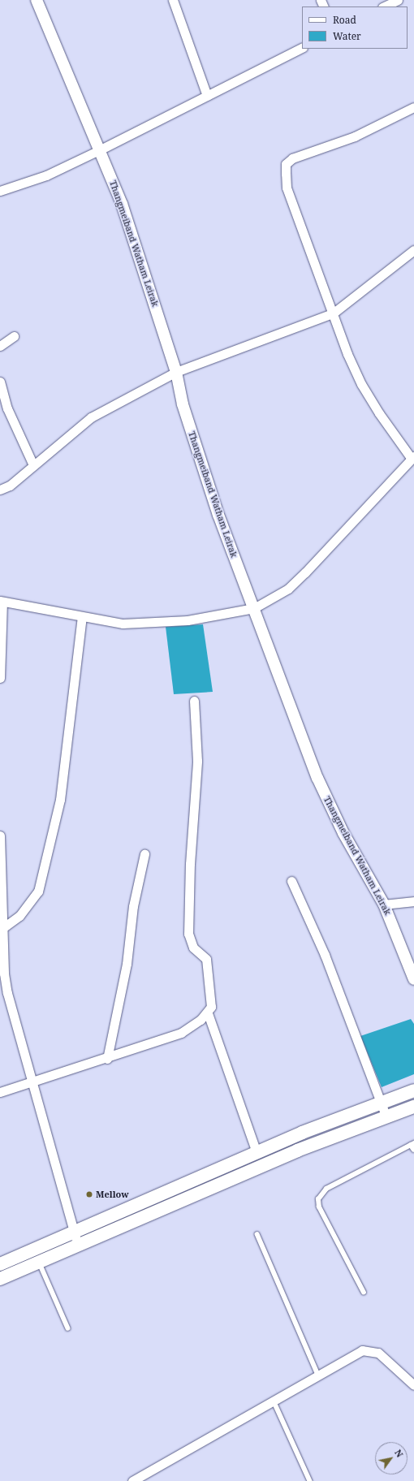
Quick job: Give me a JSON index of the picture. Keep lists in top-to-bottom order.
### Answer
{
  "streets": {
    "street": ["Thangmeiband Watham Leirak"]
  },
  "places": ["Mellow"],
  "legend": ["Road", "Water"],
  "north": "top right"
}
